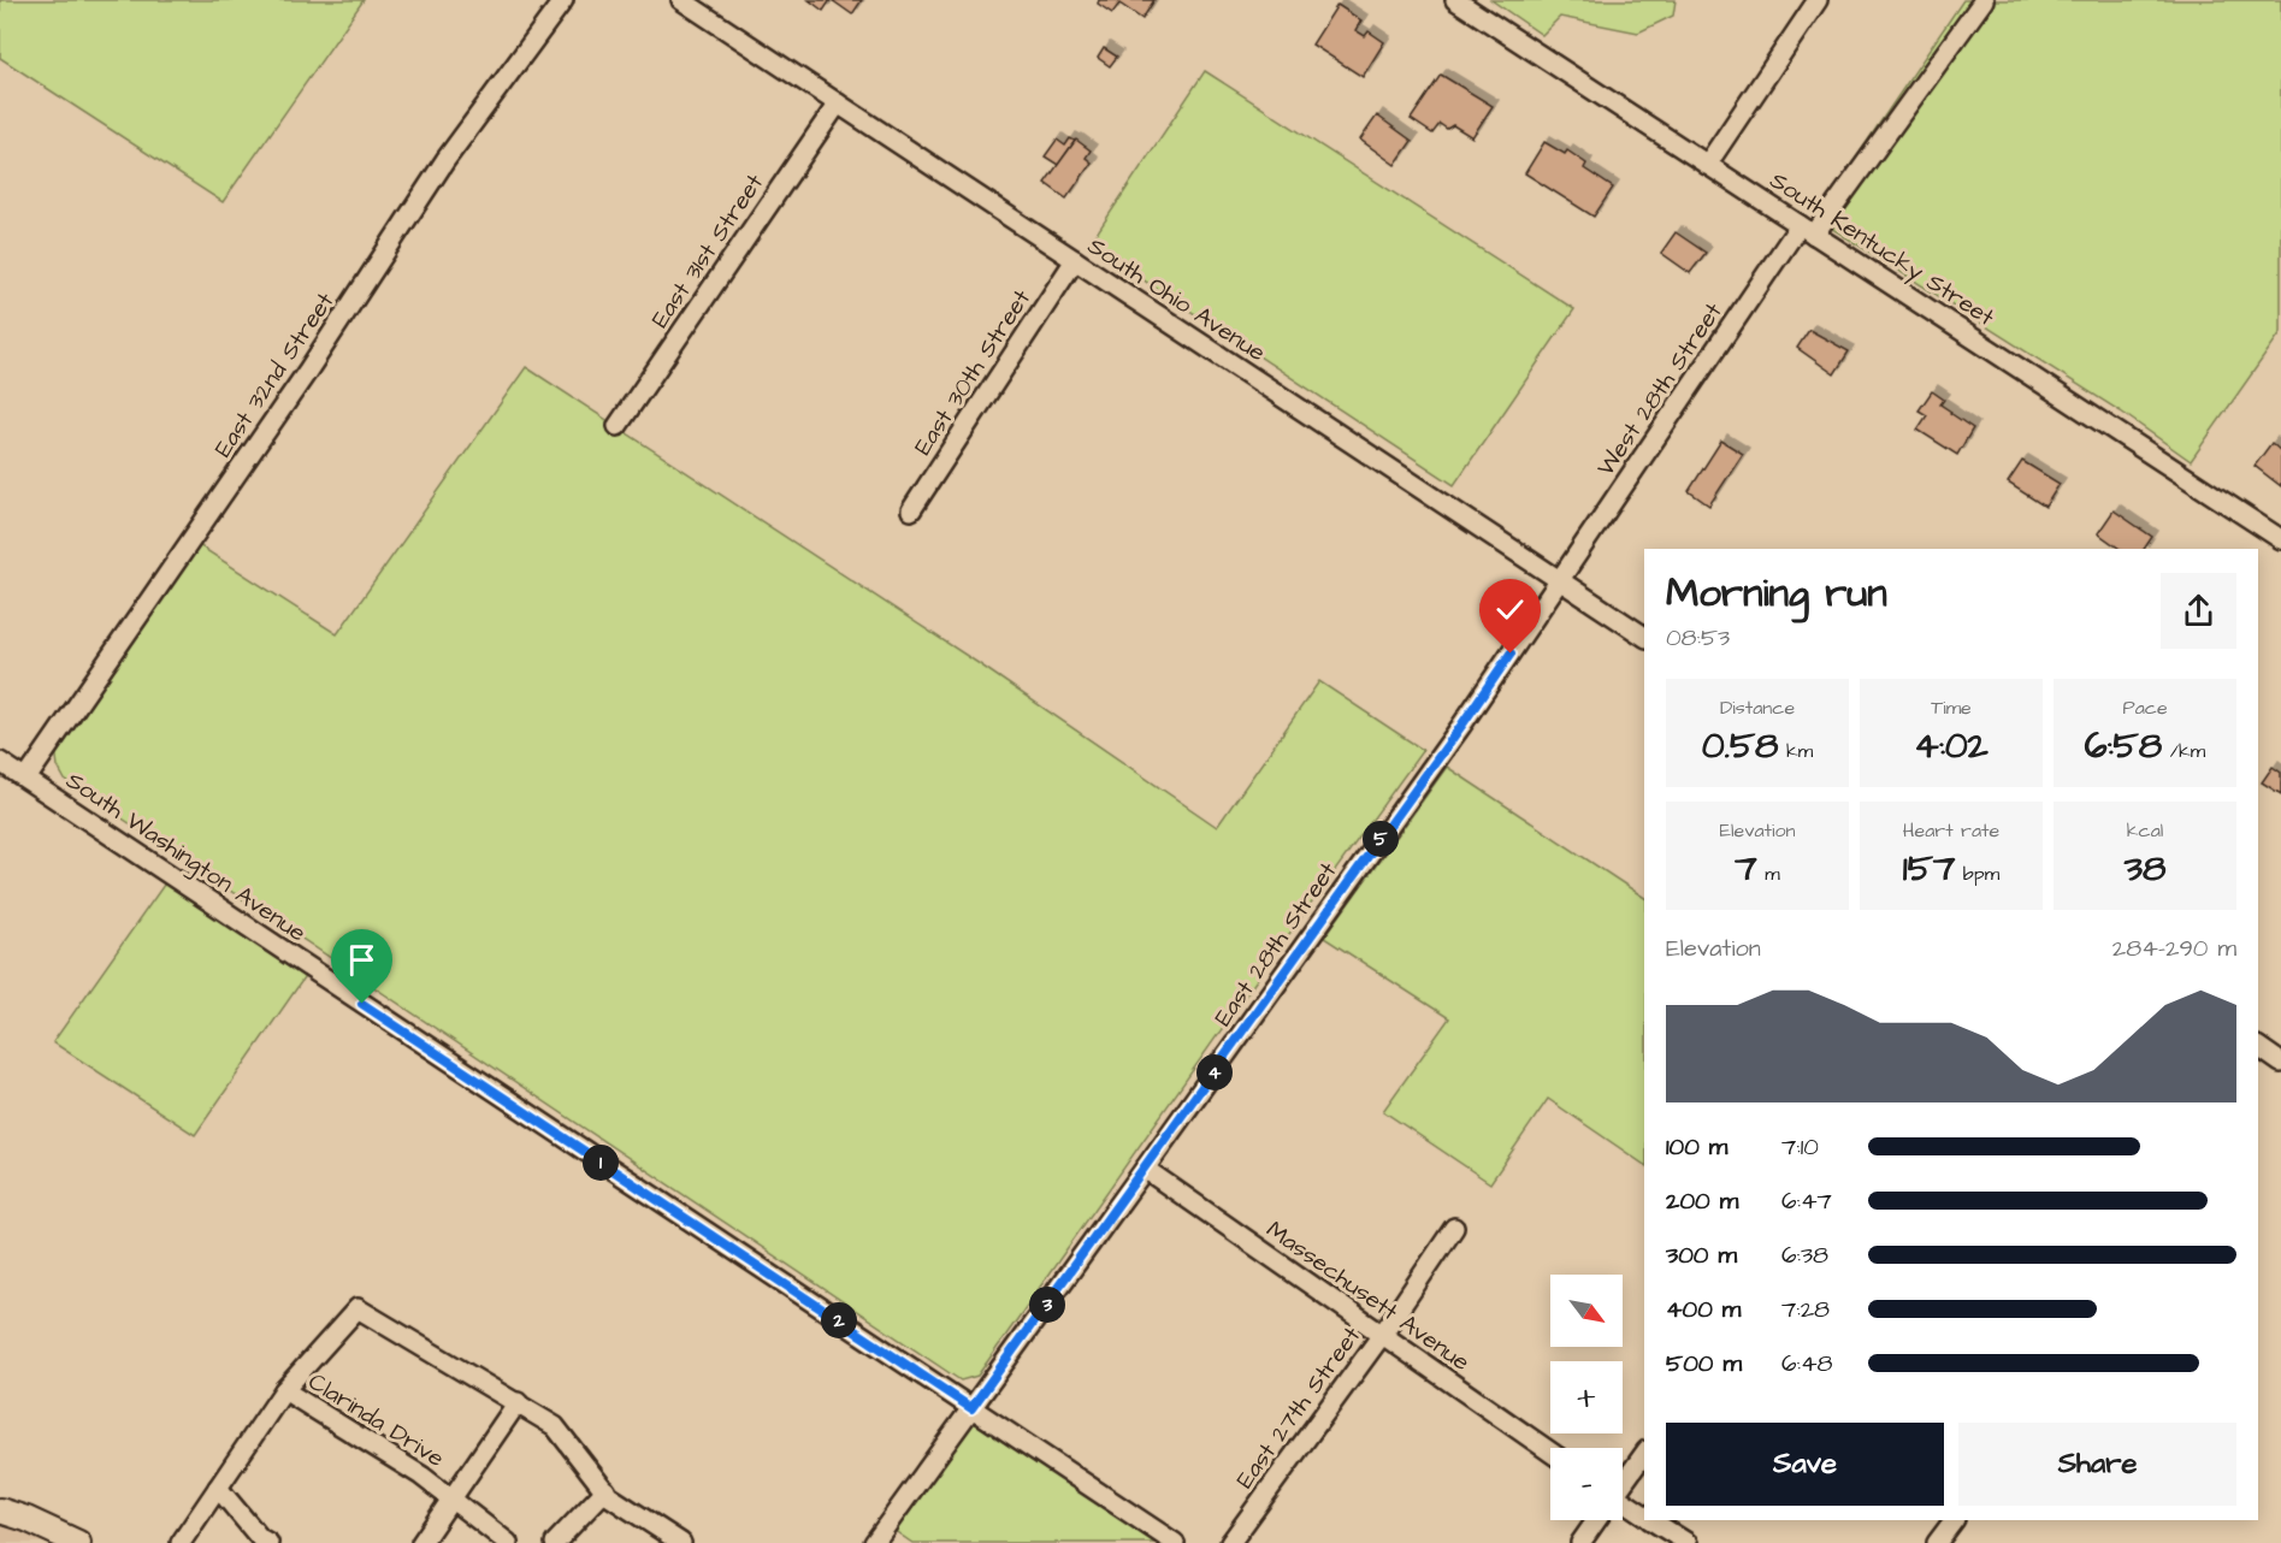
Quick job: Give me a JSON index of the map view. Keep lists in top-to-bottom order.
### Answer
{
  "streets": {
    "street": [
      "South Kentucky Street",
      "East 31st Street",
      "South Ohio Avenue",
      "East 30th Street",
      "East 32nd Street",
      "West 28th Street",
      "South Washington Avenue",
      "East 28th Street",
      "Massechusett Avenue",
      "East 27th Street",
      "Clarinda Drive"
    ]
  },
  "crossings": [
    ["South Kentucky Street", "West 28th Street"],
    ["East 31st Street", "South Ohio Avenue"],
    ["South Ohio Avenue", "East 30th Street"],
    ["South Ohio Avenue", "West 28th Street"],
    ["South Ohio Avenue", "East 28th Street"],
    ["East 32nd Street", "South Washington Avenue"],
    ["West 28th Street", "East 28th Street"],
    ["South Washington Avenue", "East 28th Street"],
    ["East 28th Street", "Massechusett Avenue"],
    ["Massechusett Avenue", "East 27th Street"]
  ],
  "north": "bottom right",
  "page": {
    "heading": ["Morning run", "08:53"],
    "stats": [
      ["Distance", "0.58 km"],
      ["Time", "4:02"],
      ["Pace", "6:58 /km"],
      ["Elevation", "7 m"],
      ["Heart rate", "157 bpm"],
      ["kcal", "38"]
    ],
    "pins": [
      "5",
      "4",
      "1",
      "3",
      "2"
    ],
    "chart": ["Elevation", "284–290 m"],
    "list": [
      {
        "name": "100 m",
        "note": "7:10"
      },
      {
        "name": "200 m",
        "note": "6:47"
      },
      {
        "name": "300 m",
        "note": "6:38"
      },
      {
        "name": "400 m",
        "note": "7:28"
      },
      {
        "name": "500 m",
        "note": "6:48"
      }
    ],
    "map_buttons": ["+", "−"],
    "buttons": ["Save", "Share"]
  }
}
